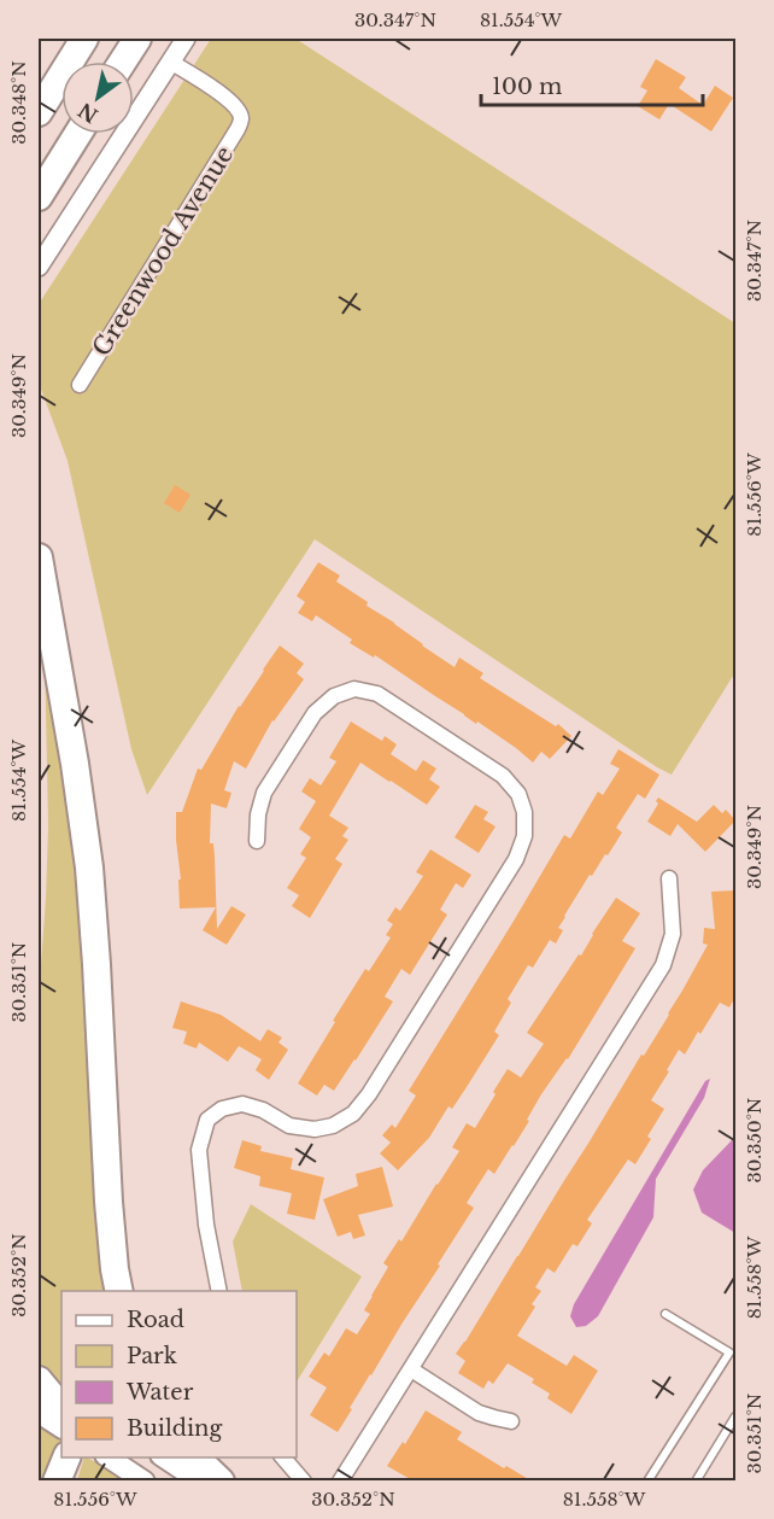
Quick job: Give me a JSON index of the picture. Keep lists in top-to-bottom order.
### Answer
{
  "streets": {
    "street": ["Greenwood Avenue"]
  },
  "legend": [
    "Road",
    "Park",
    "Water",
    "Building"
  ],
  "scale_bar": "100 m",
  "north": "bottom left",
  "coordinates": [
    "30.347°N",
    "81.554°W",
    "30.348°N",
    "30.349°N",
    "81.556°W",
    "30.351°N",
    "30.350°N",
    "30.352°N",
    "81.558°W"
  ]
}
